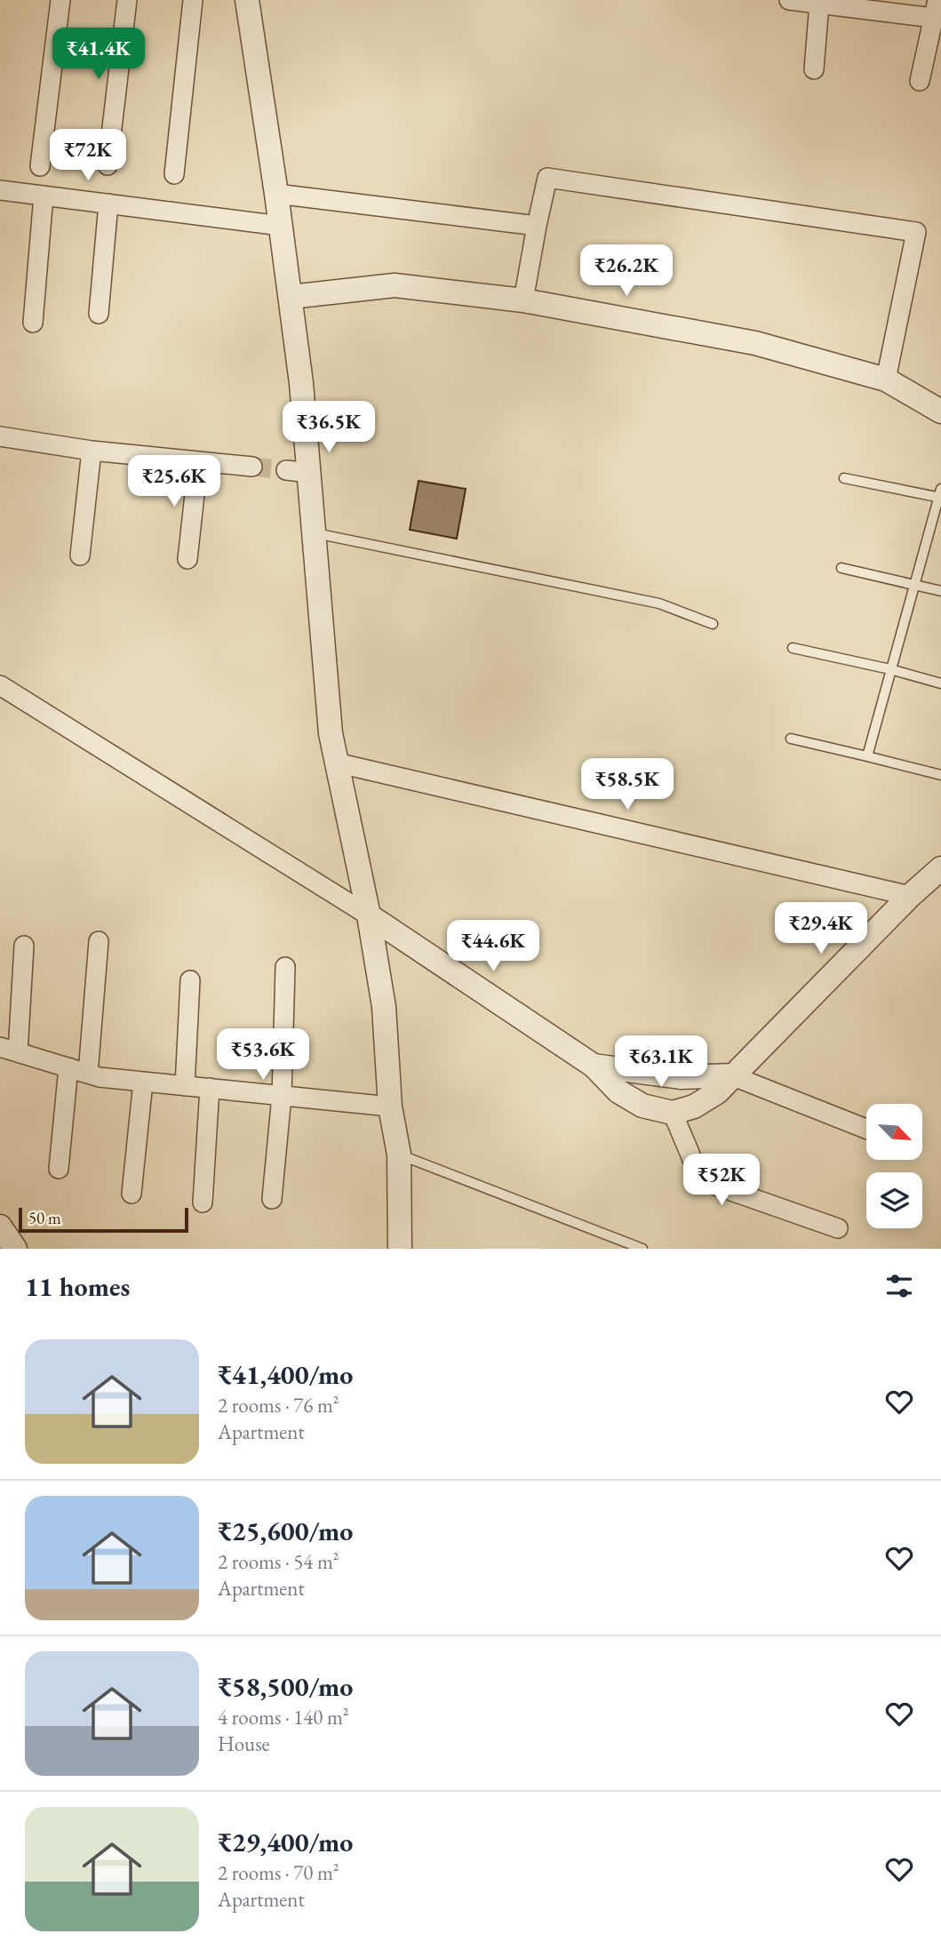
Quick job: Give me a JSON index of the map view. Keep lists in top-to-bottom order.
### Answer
{
  "scale_bar": "50 m",
  "north": "bottom right",
  "page": {
    "price": [
      "₹41.4K",
      "₹72K",
      "₹26.2K",
      "₹36.5K",
      "₹25.6K",
      "₹58.5K",
      "₹29.4K",
      "₹44.6K",
      "₹53.6K",
      "₹63.1K",
      "₹52K"
    ],
    "scale": "50 m",
    "heading": "11 homes",
    "list": [
      {
        "name": "₹41,400/mo",
        "note": "2 rooms · 76 m² · Apartment"
      },
      {
        "name": "₹25,600/mo",
        "note": "2 rooms · 54 m² · Apartment"
      },
      {
        "name": "₹58,500/mo",
        "note": "4 rooms · 140 m² · House"
      },
      {
        "name": "₹29,400/mo",
        "note": "2 rooms · 70 m² · Apartment"
      }
    ]
  }
}
